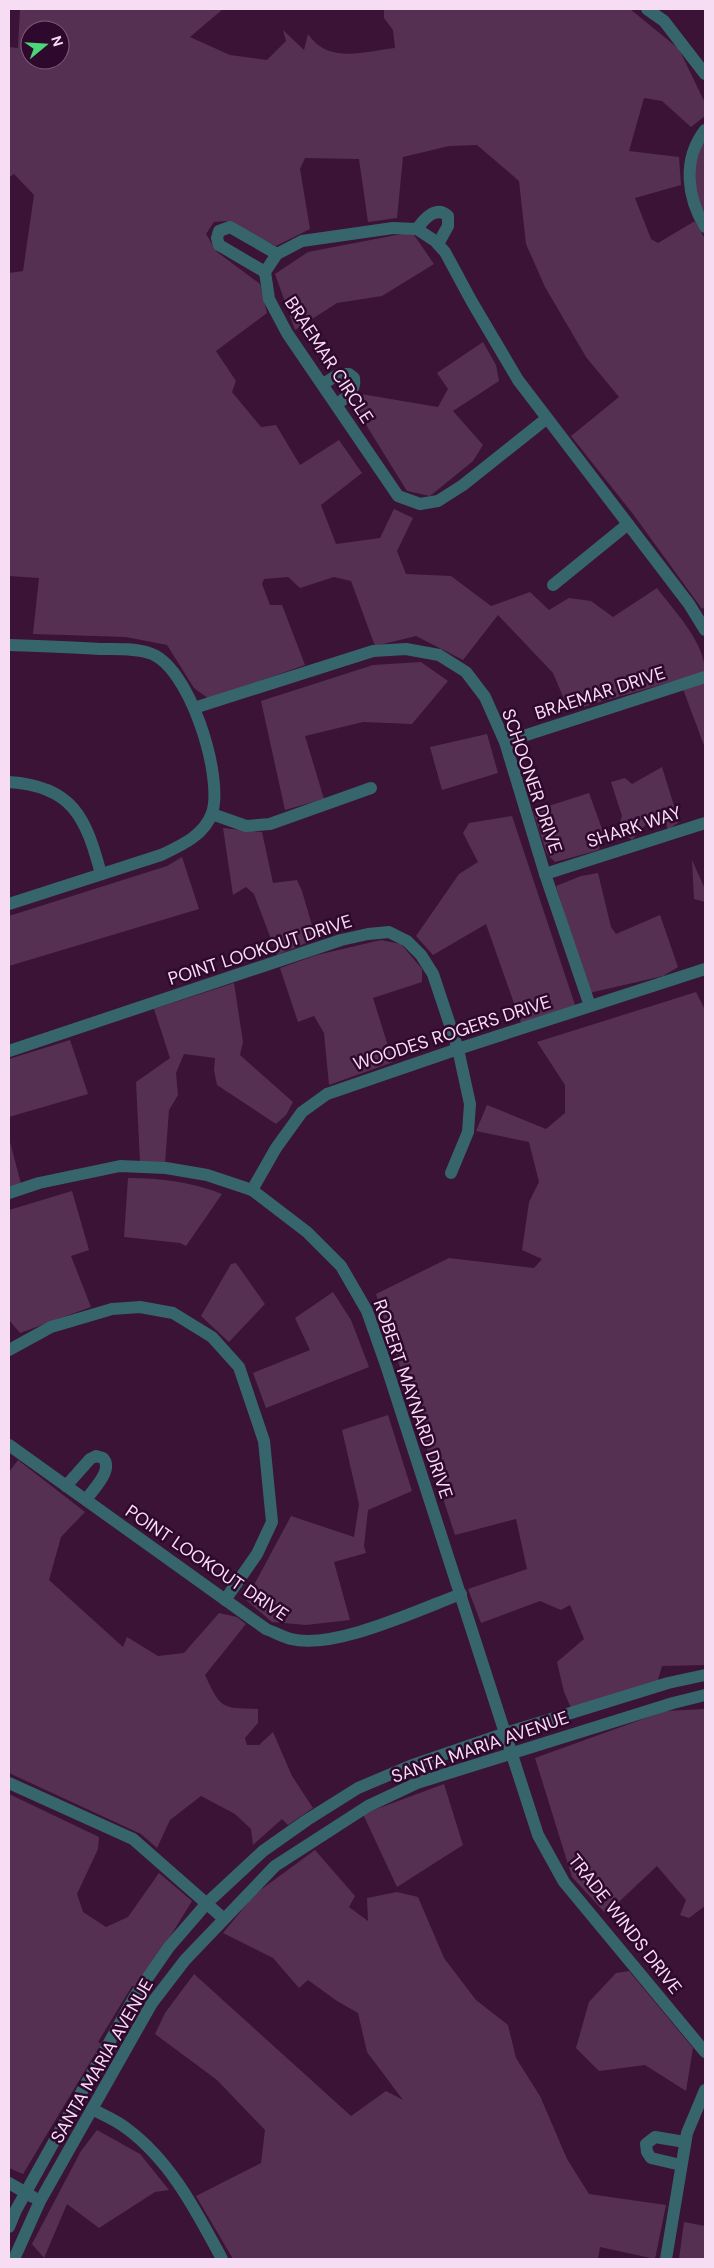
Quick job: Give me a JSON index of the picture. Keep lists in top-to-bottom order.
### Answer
{
  "streets": {
    "street": [
      "BRAEMAR CIRCLE",
      "BRAEMAR DRIVE",
      "SCHOONER DRIVE",
      "SHARK WAY",
      "POINT LOOKOUT DRIVE",
      "WOODES ROGERS DRIVE",
      "ROBERT MAYNARD DRIVE",
      "SANTA MARIA AVENUE",
      "TRADE WINDS DRIVE"
    ]
  },
  "crossings": [
    ["BRAEMAR DRIVE", "SCHOONER DRIVE"],
    ["SCHOONER DRIVE", "SHARK WAY"],
    ["SCHOONER DRIVE", "WOODES ROGERS DRIVE"],
    ["POINT LOOKOUT DRIVE", "WOODES ROGERS DRIVE"],
    ["POINT LOOKOUT DRIVE", "ROBERT MAYNARD DRIVE"],
    ["WOODES ROGERS DRIVE", "ROBERT MAYNARD DRIVE"],
    ["ROBERT MAYNARD DRIVE", "SANTA MARIA AVENUE"],
    ["ROBERT MAYNARD DRIVE", "TRADE WINDS DRIVE"],
    ["SANTA MARIA AVENUE", "TRADE WINDS DRIVE"]
  ],
  "north": "right"
}
